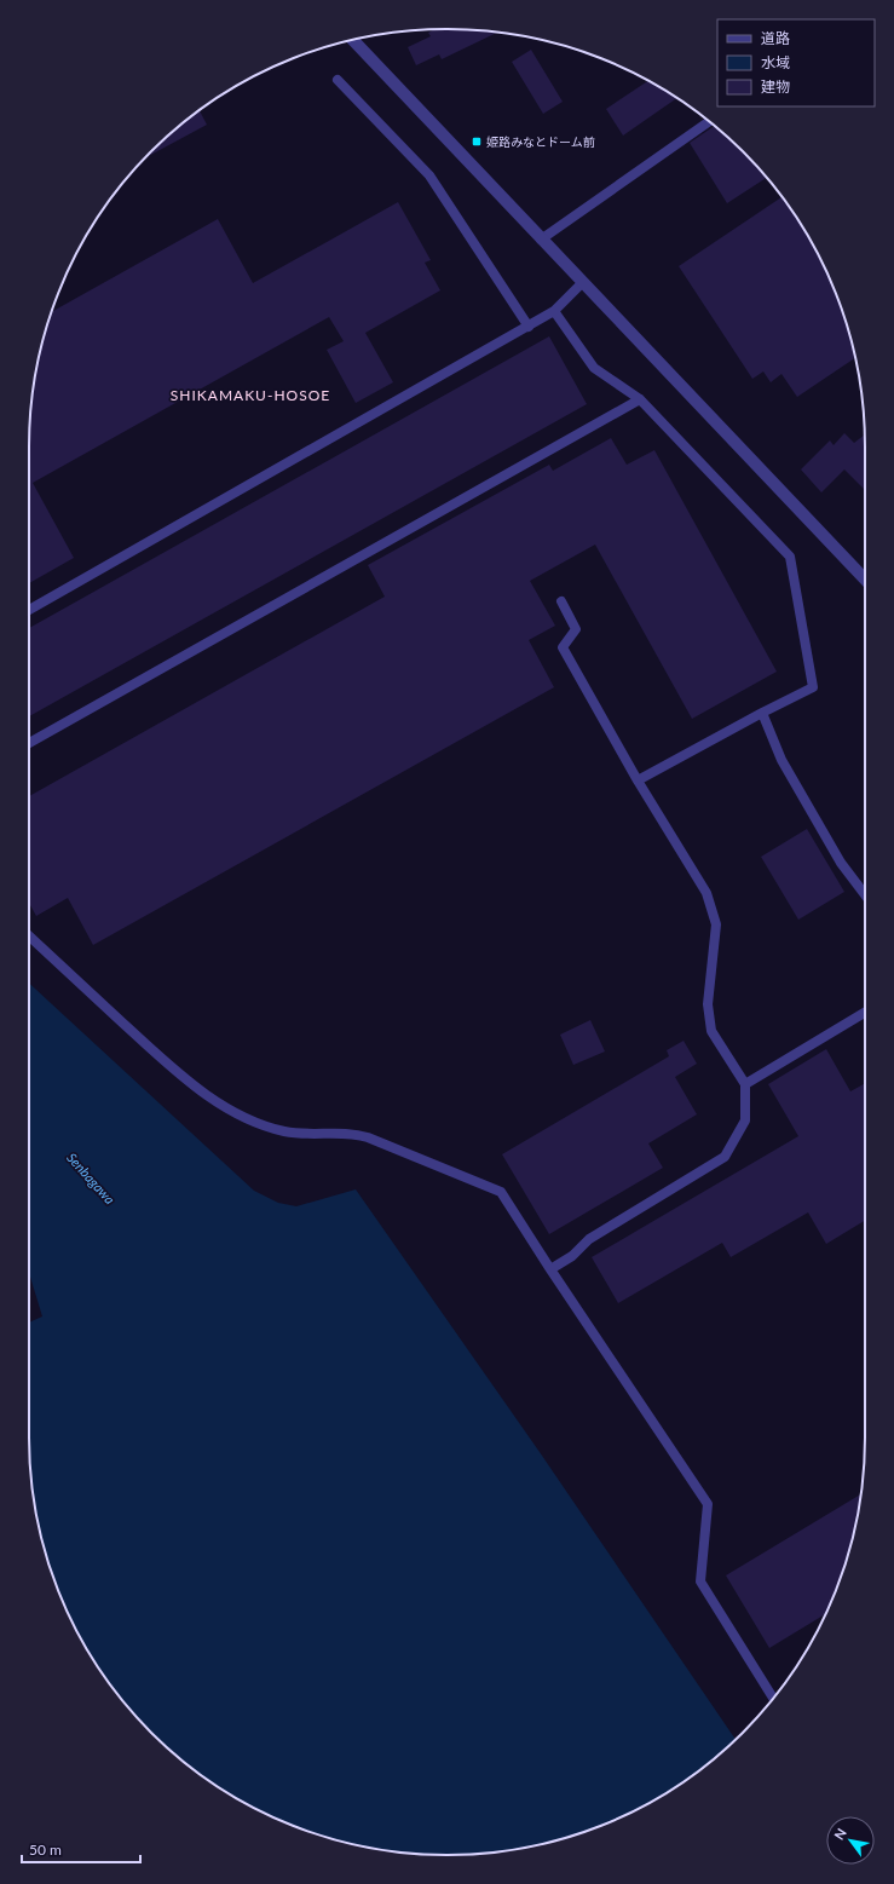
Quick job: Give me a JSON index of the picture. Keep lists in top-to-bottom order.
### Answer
{
  "districts": ["SHIKAMAKU-HOSOE"],
  "water": ["Senbagawa"],
  "places": {
    "transit": ["姫路みなとドーム前"]
  },
  "legend": ["道路", "水域", "建物"],
  "scale_bar": "50 m",
  "north": "top left"
}
